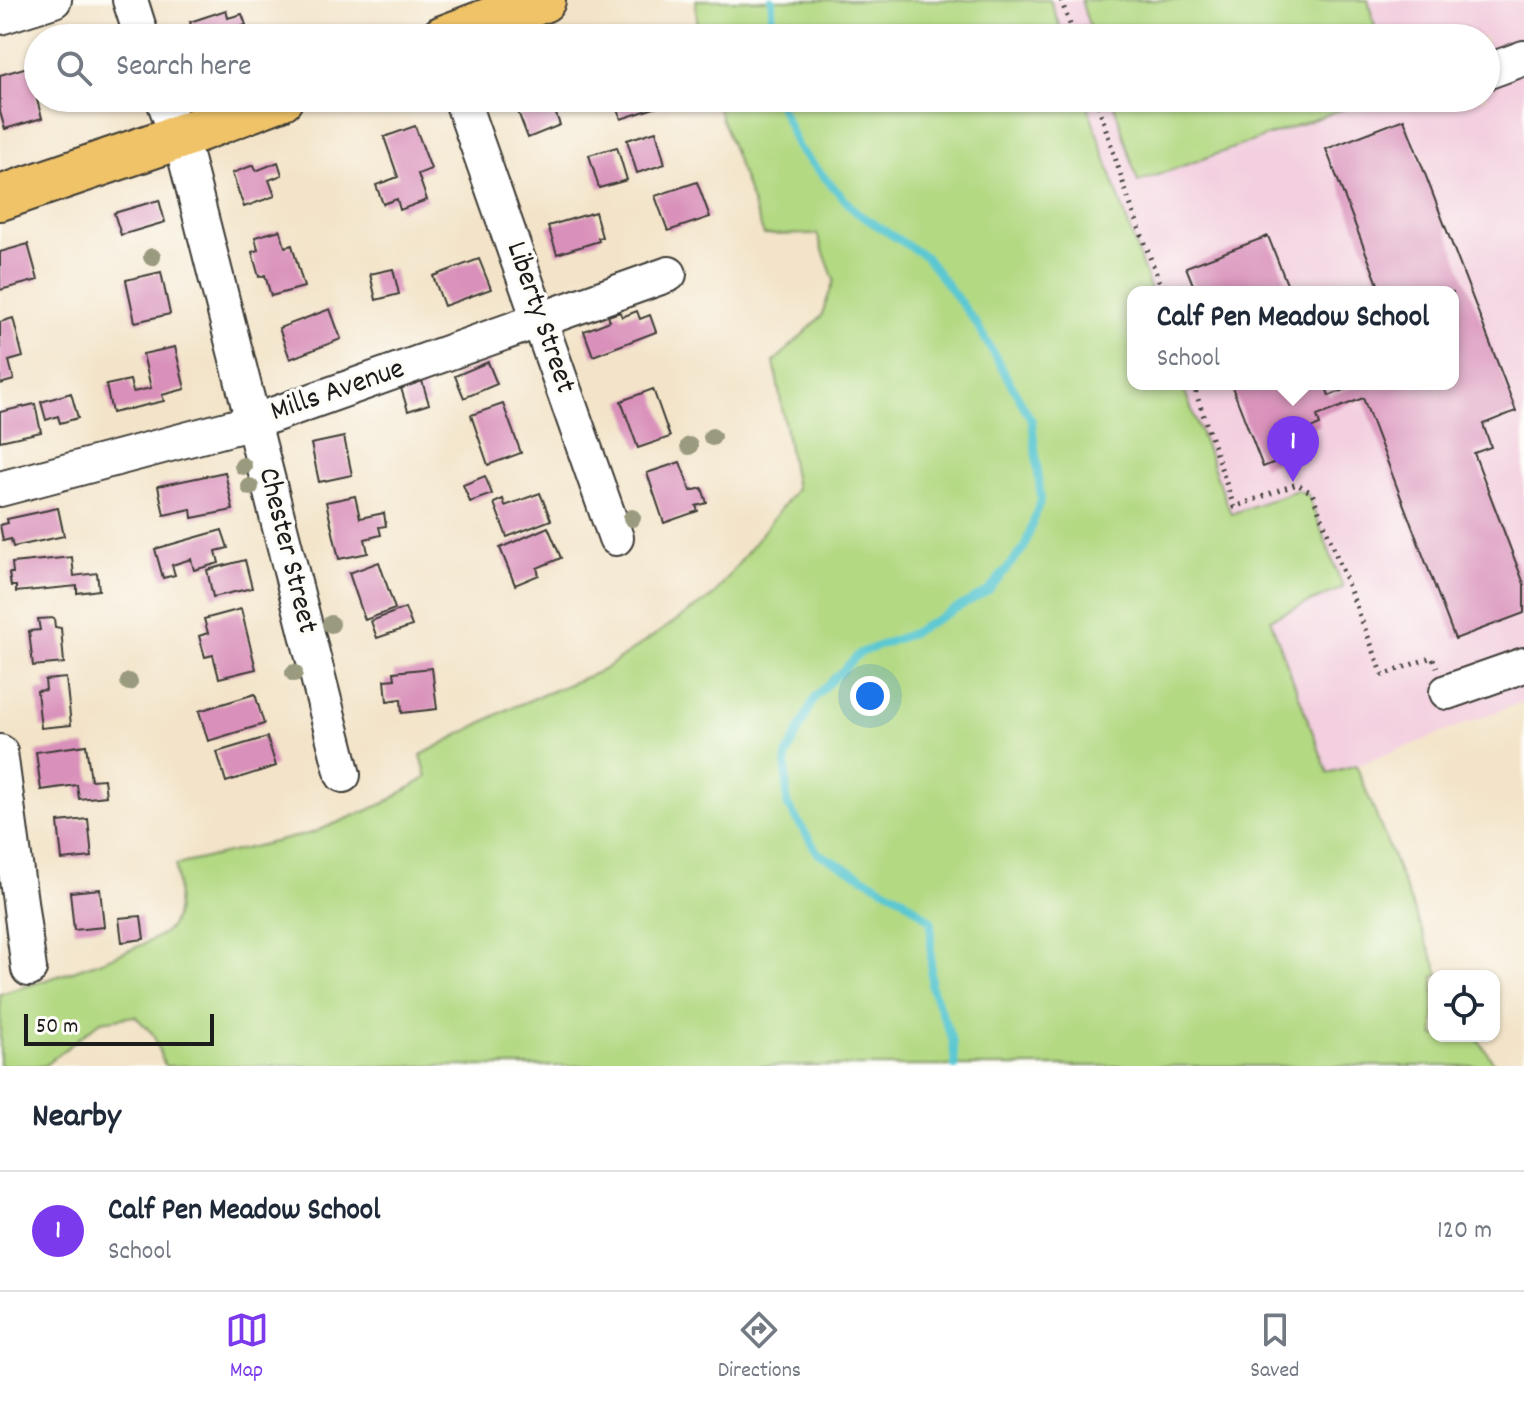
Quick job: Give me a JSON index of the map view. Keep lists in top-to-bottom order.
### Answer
{
  "streets": {
    "street": ["Liberty Street", "Mills Avenue", "Chester Street"]
  },
  "crossings": [
    ["Liberty Street", "Mills Avenue"],
    ["Mills Avenue", "Chester Street"]
  ],
  "scale_bar": "50 m",
  "page": {
    "search": "Search here",
    "popup": ["Calf Pen Meadow School", "School"],
    "pins": "1",
    "scale": "50 m",
    "heading": "Nearby",
    "list": [
      {
        "mark": "1",
        "name": "Calf Pen Meadow School",
        "note": "School",
        "value": "120 m"
      }
    ],
    "nav": ["Map", "Directions", "Saved"]
  }
}
